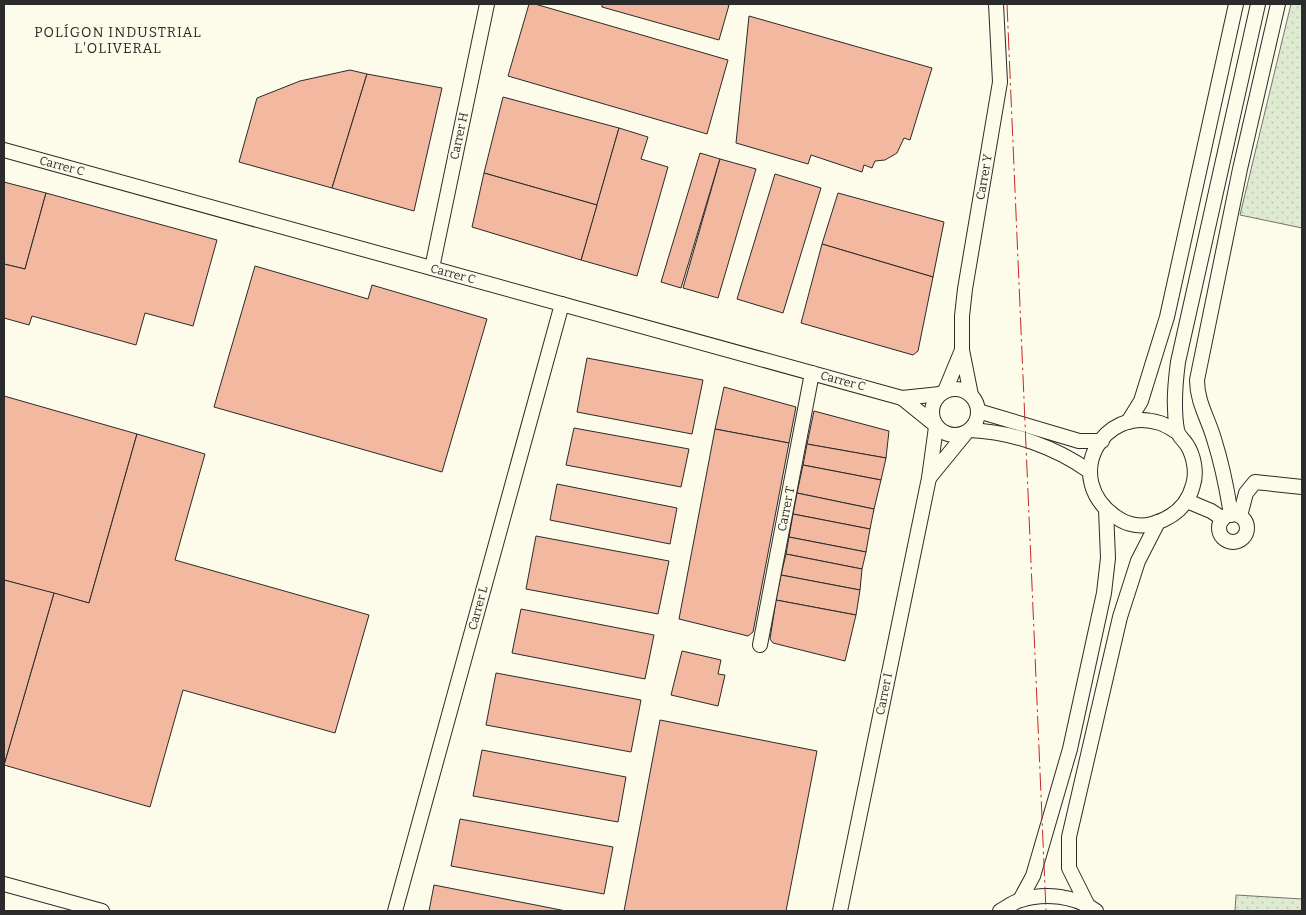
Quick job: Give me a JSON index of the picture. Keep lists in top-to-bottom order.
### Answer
{
  "streets": {
    "street": [
      "Carrer H",
      "Carrer C",
      "Carrer Y",
      "Carrer T",
      "Carrer L",
      "Carrer I"
    ]
  },
  "crossings": [
    ["Carrer H", "Carrer C"],
    ["Carrer C", "Carrer Y"],
    ["Carrer C", "Carrer T"],
    ["Carrer C", "Carrer L"],
    ["Carrer C", "Carrer I"],
    ["Carrer Y", "Carrer I"]
  ],
  "districts": ["POLÍGON INDUSTRIAL L'OLIVERAL"]
}
